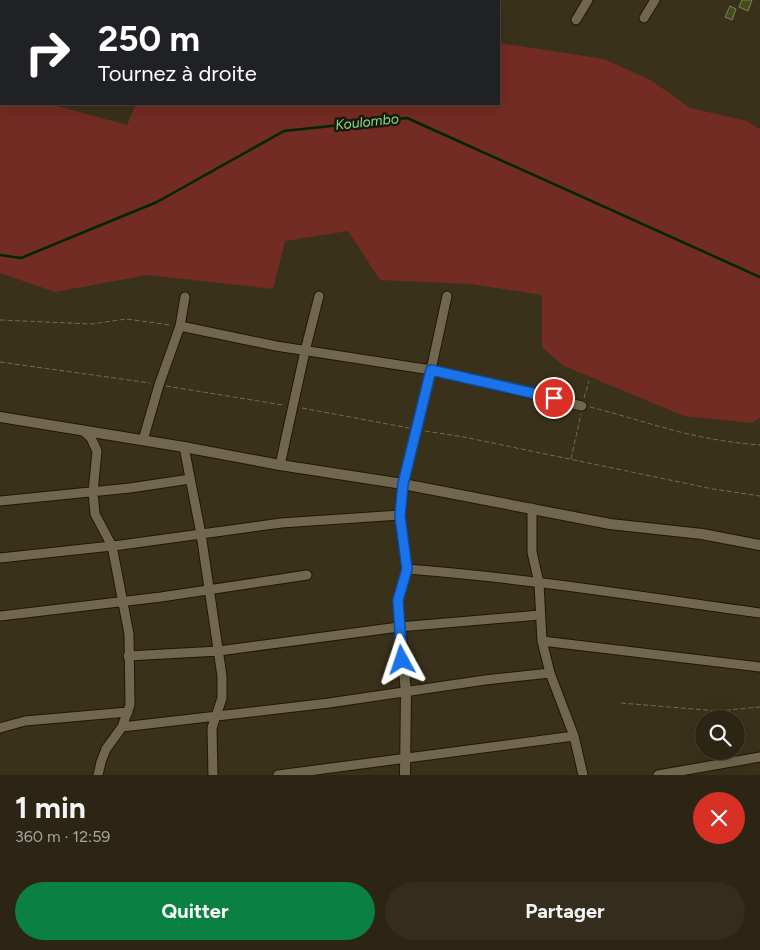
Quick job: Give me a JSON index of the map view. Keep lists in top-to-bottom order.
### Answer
{
  "water": ["Koulombo"],
  "page": {
    "turn": ["250 m", "Tournez à droite"],
    "heading": ["1 min", "360 m · 12:59"],
    "buttons": ["Quitter", "Partager"]
  }
}
